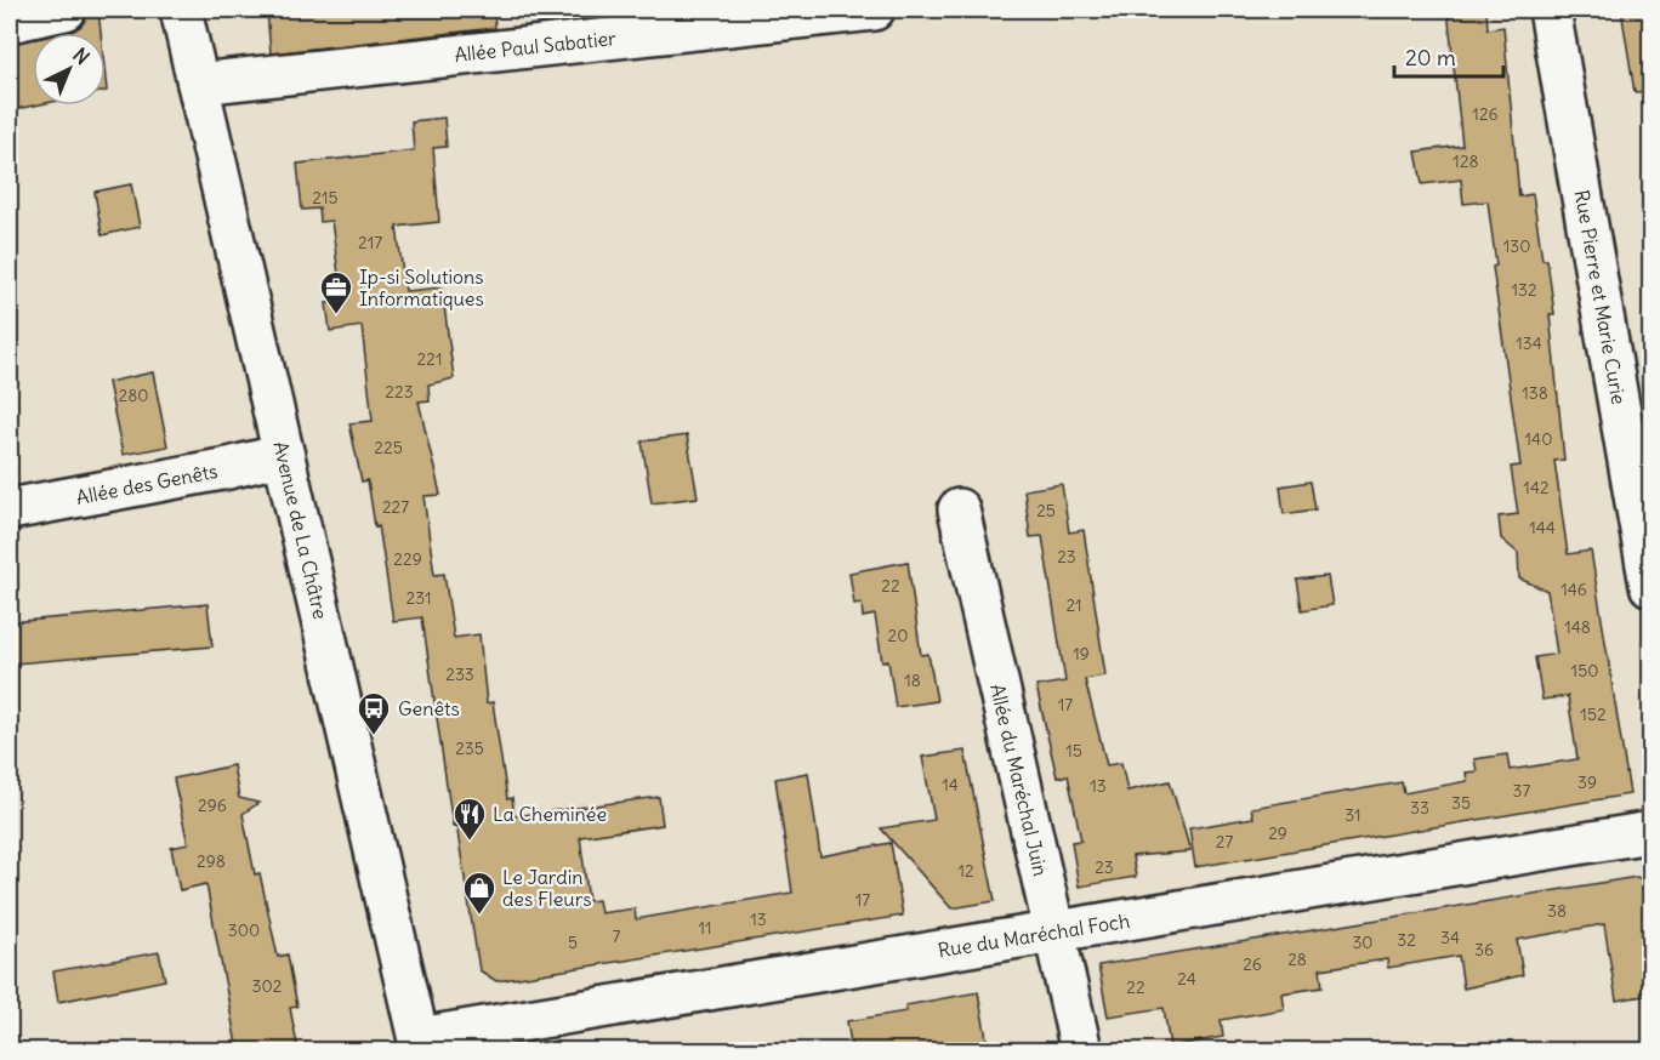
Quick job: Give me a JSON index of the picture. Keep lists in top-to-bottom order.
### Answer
{
  "streets": {
    "street": [
      "Allée Paul Sabatier",
      "Rue Pierre et Marie Curie",
      "Allée des Genêts",
      "Avenue de La Châtre",
      "Allée du Maréchal Juin",
      "Rue du Maréchal Foch"
    ]
  },
  "crossings": [
    ["Allée Paul Sabatier", "Avenue de La Châtre"],
    ["Allée des Genêts", "Avenue de La Châtre"],
    ["Avenue de La Châtre", "Rue du Maréchal Foch"],
    ["Allée du Maréchal Juin", "Rue du Maréchal Foch"]
  ],
  "places": {
    "office": ["Ip-si Solutions Informatiques"],
    "bus stop": ["Genêts"],
    "restaurant": ["La Cheminée"],
    "shop": ["Le Jardin des Fleurs"]
  },
  "house_numbers": [
    "126",
    "128",
    "215",
    "217",
    "130",
    "132",
    "134",
    "221",
    "223",
    "138",
    "280",
    "140",
    "225",
    "142",
    "227",
    "25",
    "144",
    "23",
    "229",
    "22",
    "146",
    "231",
    "21",
    "148",
    "20",
    "19",
    "150",
    "233",
    "18",
    "17",
    "152",
    "235",
    "15",
    "39",
    "14",
    "13",
    "37",
    "35",
    "296",
    "33",
    "31",
    "29",
    "27",
    "298",
    "23",
    "12",
    "17",
    "38",
    "13",
    "11",
    "300",
    "7",
    "34",
    "32",
    "5",
    "30",
    "36",
    "28",
    "26",
    "24",
    "302",
    "22"
  ],
  "scale_bar": "20 m",
  "north": "top right"
}
